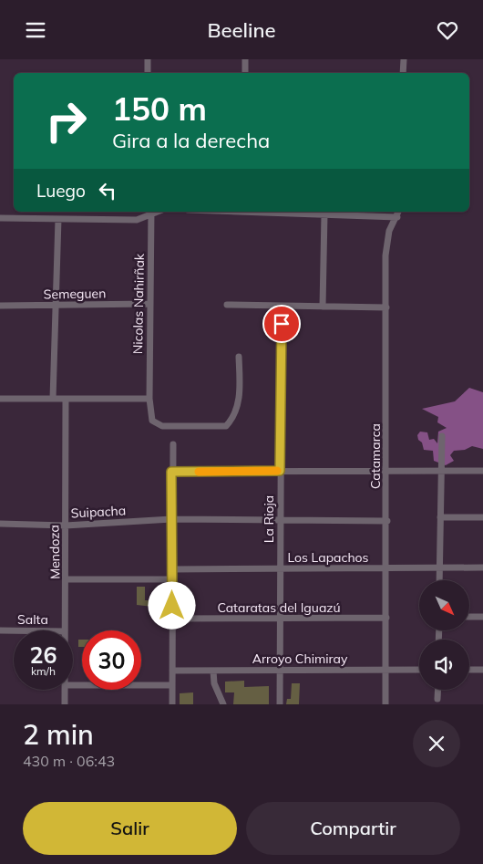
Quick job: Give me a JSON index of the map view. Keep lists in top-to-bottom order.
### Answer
{
  "streets": {
    "street": [
      "Semeguen",
      "Nicolas Nahirñak",
      "Catamarca",
      "Suipacha",
      "La Rioja",
      "Mendoza",
      "Los Lapachos",
      "Cataratas del Iguazú",
      "Salta",
      "Arroyo Chimiray"
    ]
  },
  "crossings": [
    ["Semeguen", "Nicolas Nahirñak"],
    ["Catamarca", "Suipacha"],
    ["Catamarca", "Los Lapachos"],
    ["Catamarca", "Cataratas del Iguazú"],
    ["Catamarca", "Arroyo Chimiray"],
    ["Suipacha", "La Rioja"],
    ["Suipacha", "Mendoza"],
    ["La Rioja", "Los Lapachos"],
    ["La Rioja", "Cataratas del Iguazú"],
    ["La Rioja", "Arroyo Chimiray"]
  ],
  "north": "bottom right",
  "page": {
    "header": "Beeline",
    "turn": ["150 m", "Gira a la derecha"],
    "then": "Luego",
    "speed": "26 km/h",
    "limit": "30",
    "heading": ["2 min", "430 m · 06:43"],
    "buttons": ["Salir", "Compartir"]
  }
}
